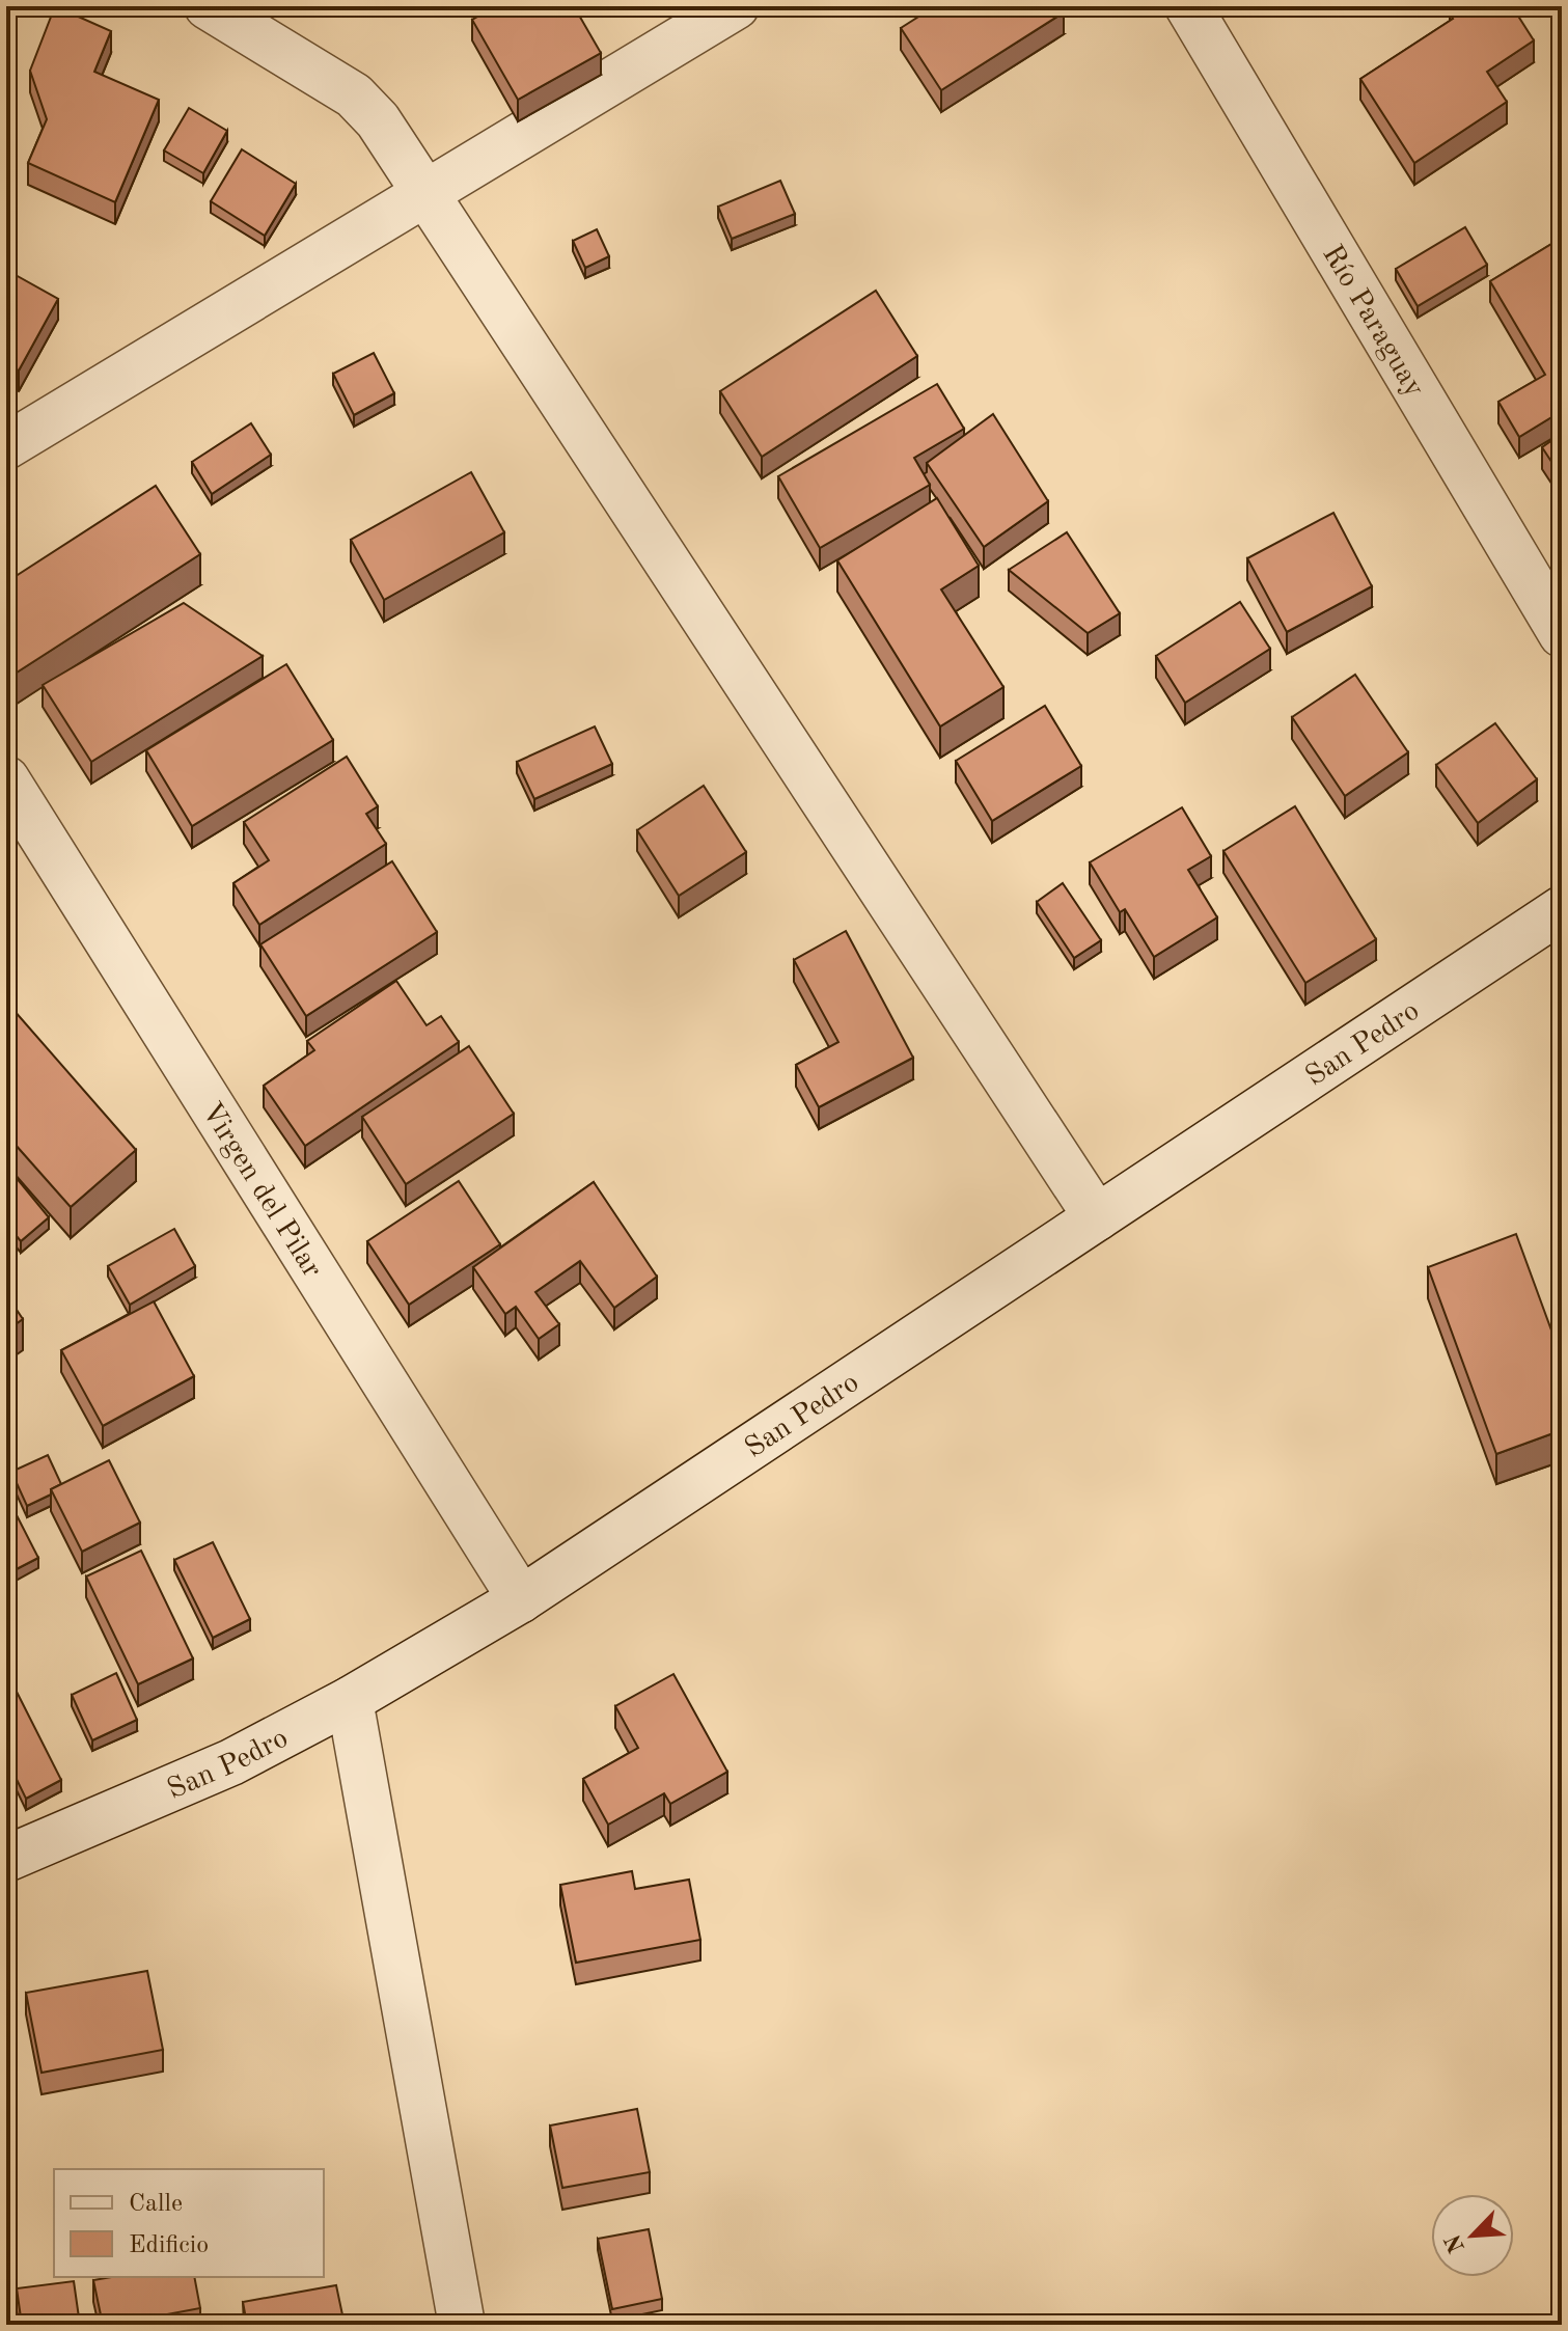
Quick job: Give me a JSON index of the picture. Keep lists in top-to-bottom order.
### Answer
{
  "streets": {
    "street": ["Río Paraguay", "San Pedro", "Virgen del Pilar"]
  },
  "crossings": [
    ["San Pedro", "Virgen del Pilar"]
  ],
  "legend": ["Calle", "Edificio"],
  "north": "bottom left"
}
